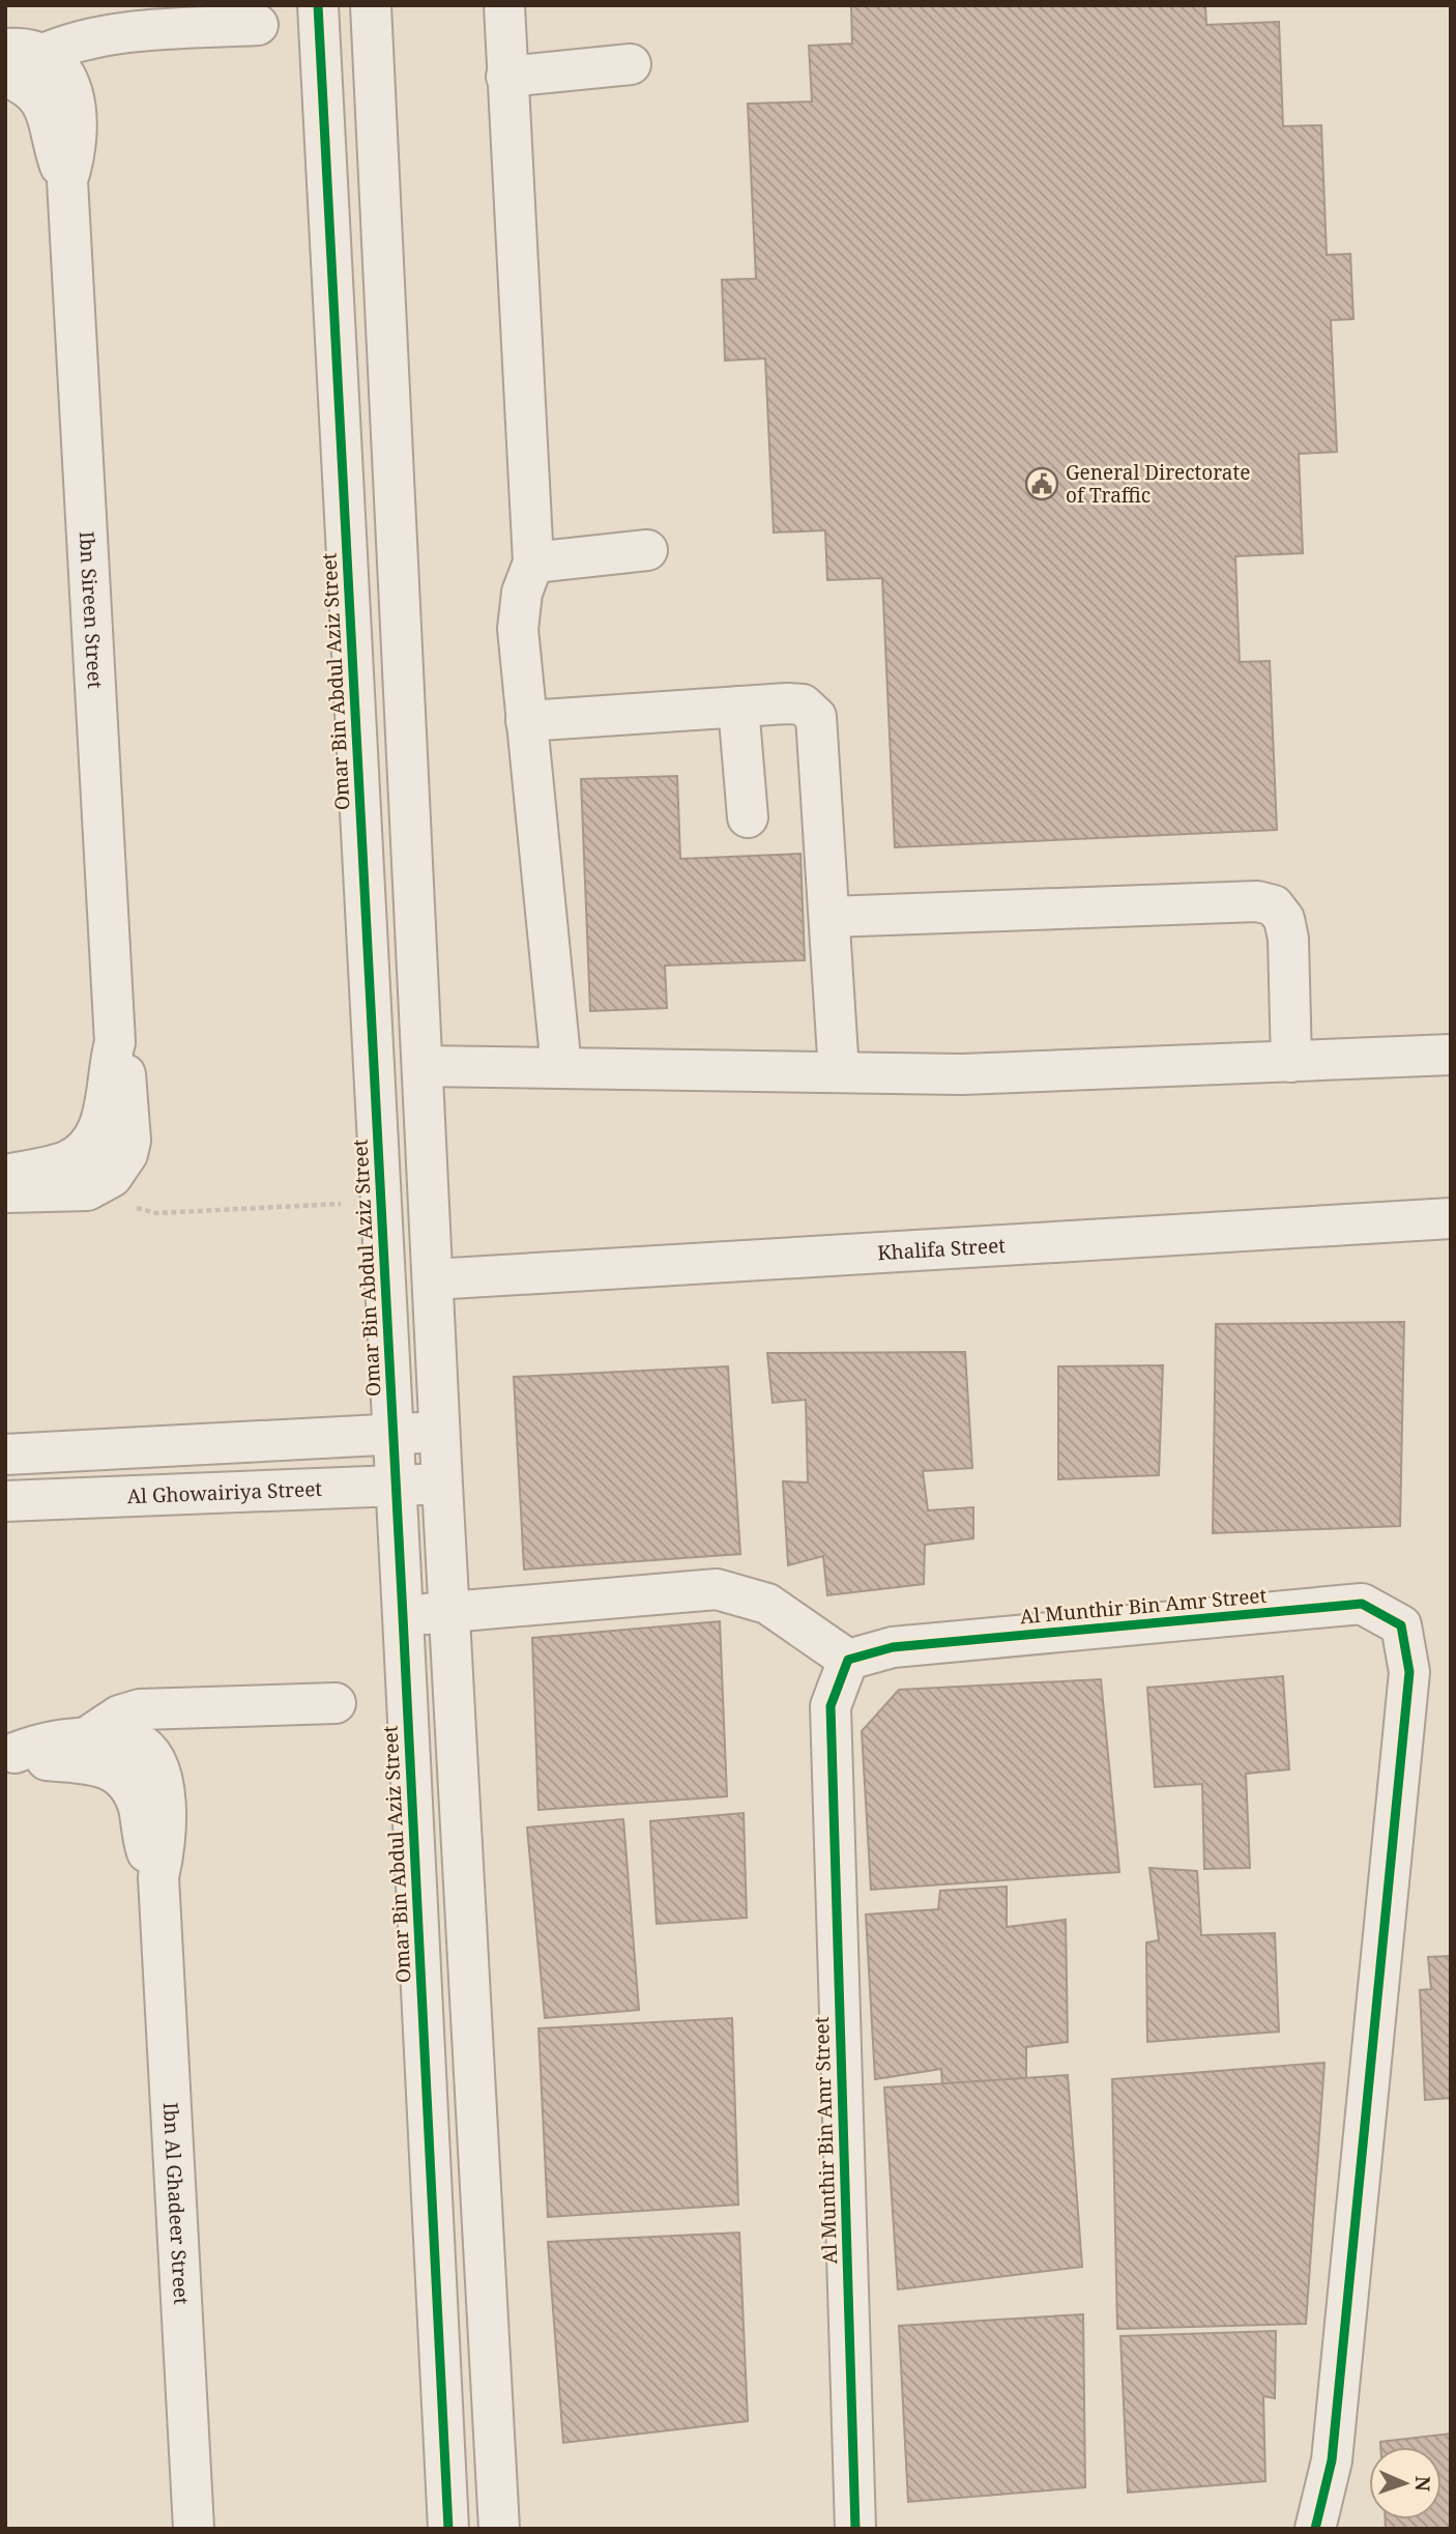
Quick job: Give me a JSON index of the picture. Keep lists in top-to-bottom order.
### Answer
{
  "streets": {
    "street": [
      "Ibn Sireen Street",
      "Omar Bin Abdul Aziz Street",
      "Khalifa Street",
      "Al Ghowairiya Street",
      "Al Munthir Bin Amr Street",
      "Ibn Al Ghadeer Street"
    ]
  },
  "crossings": [
    ["Omar Bin Abdul Aziz Street", "Al Ghowairiya Street"]
  ],
  "places": {
    "public building": ["General Directorate of Traffic"]
  },
  "north": "right"
}
